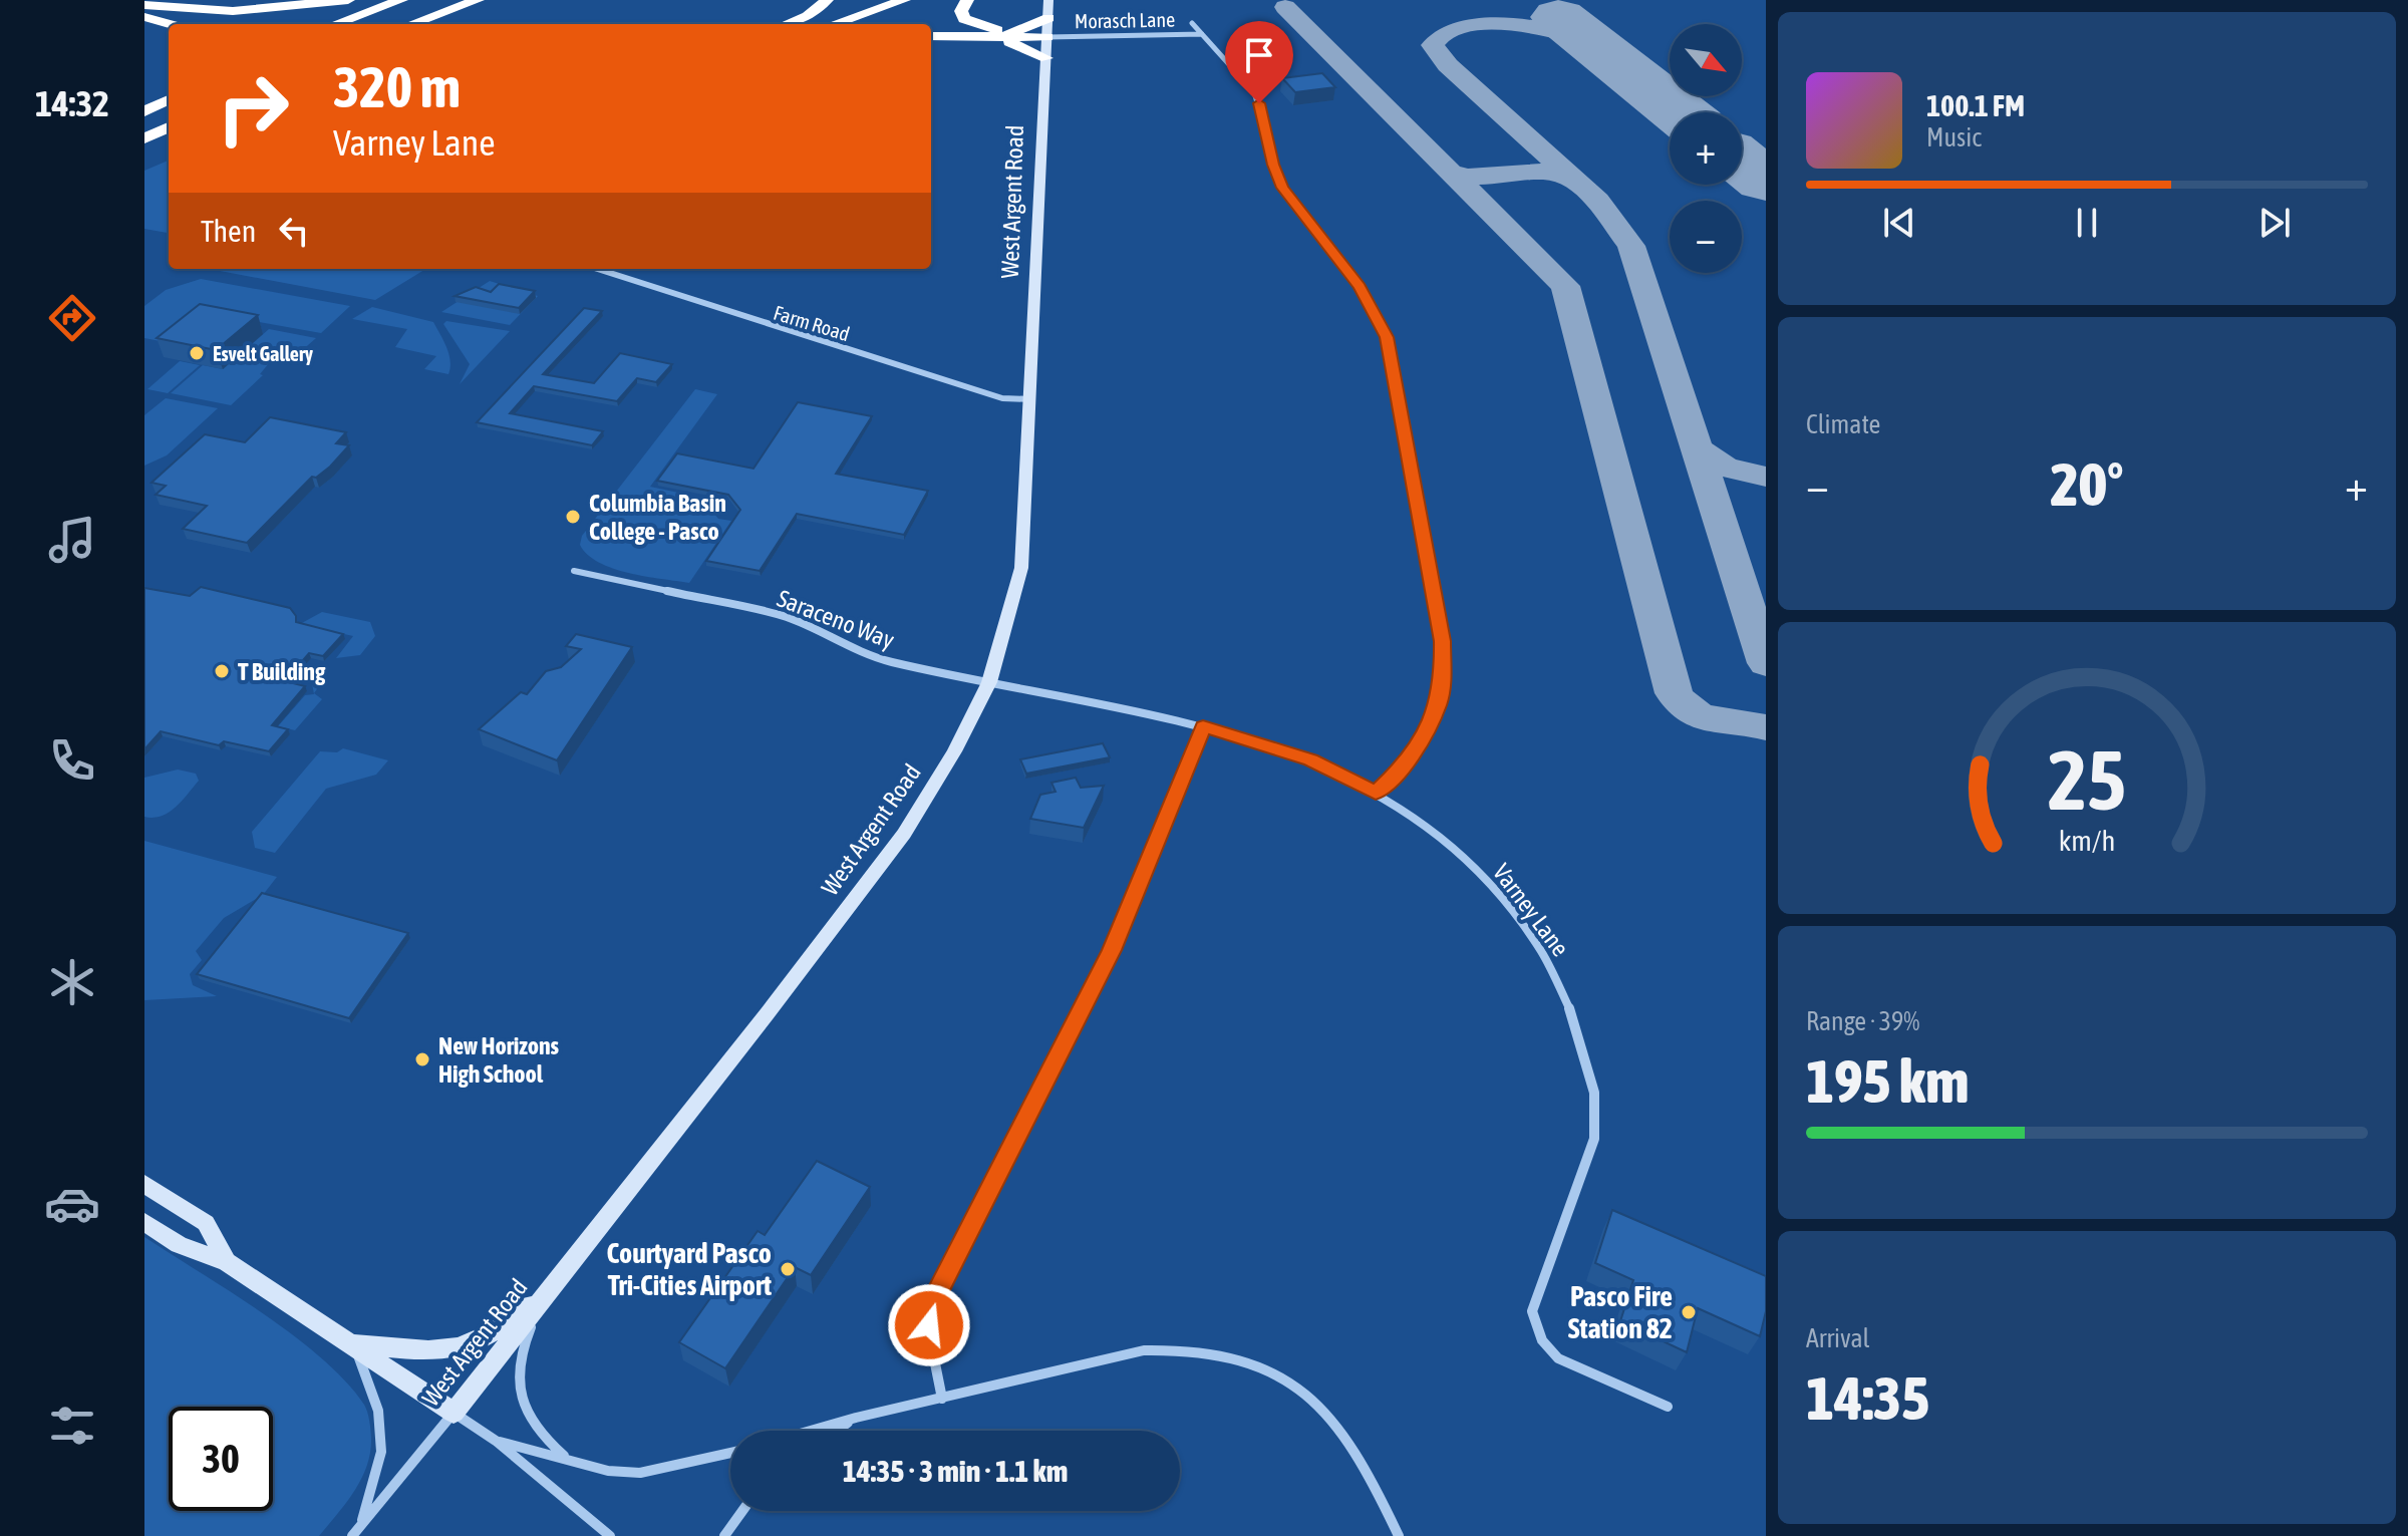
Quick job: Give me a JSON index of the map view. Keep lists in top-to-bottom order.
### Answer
{
  "streets": {
    "main road": ["West Argent Road"],
    "street": [
      "Morasch Lane",
      "Farm Road",
      "Saraceno Way",
      "Varney Lane"
    ]
  },
  "crossings": [
    ["Morasch Lane", "West Argent Road"],
    ["West Argent Road", "Farm Road"],
    ["West Argent Road", "Saraceno Way"],
    ["West Argent Road", "Varney Lane"],
    ["Saraceno Way", "Varney Lane"]
  ],
  "places": [
    "Esvelt Gallery",
    "Columbia Basin College - Pasco",
    "T Building",
    "New Horizons High School",
    "Courtyard Pasco Tri-Cities Airport",
    "Pasco Fire Station 82"
  ],
  "north": "bottom right",
  "page": {
    "tabs": "14:32",
    "map_buttons": ["+", "−"],
    "turn": ["320 m", "Varney Lane"],
    "song": ["100.1 FM", "Music"],
    "then": "Then",
    "tile": [
      "Climate",
      ["Range · 39%", "195 km"],
      ["Arrival", "14:35"]
    ],
    "heat": ["−", "20°", "+"],
    "limit": "30",
    "trip": "14:35 · 3 min · 1.1 km",
    "gauge": ["25", "km/h"]
  }
}
